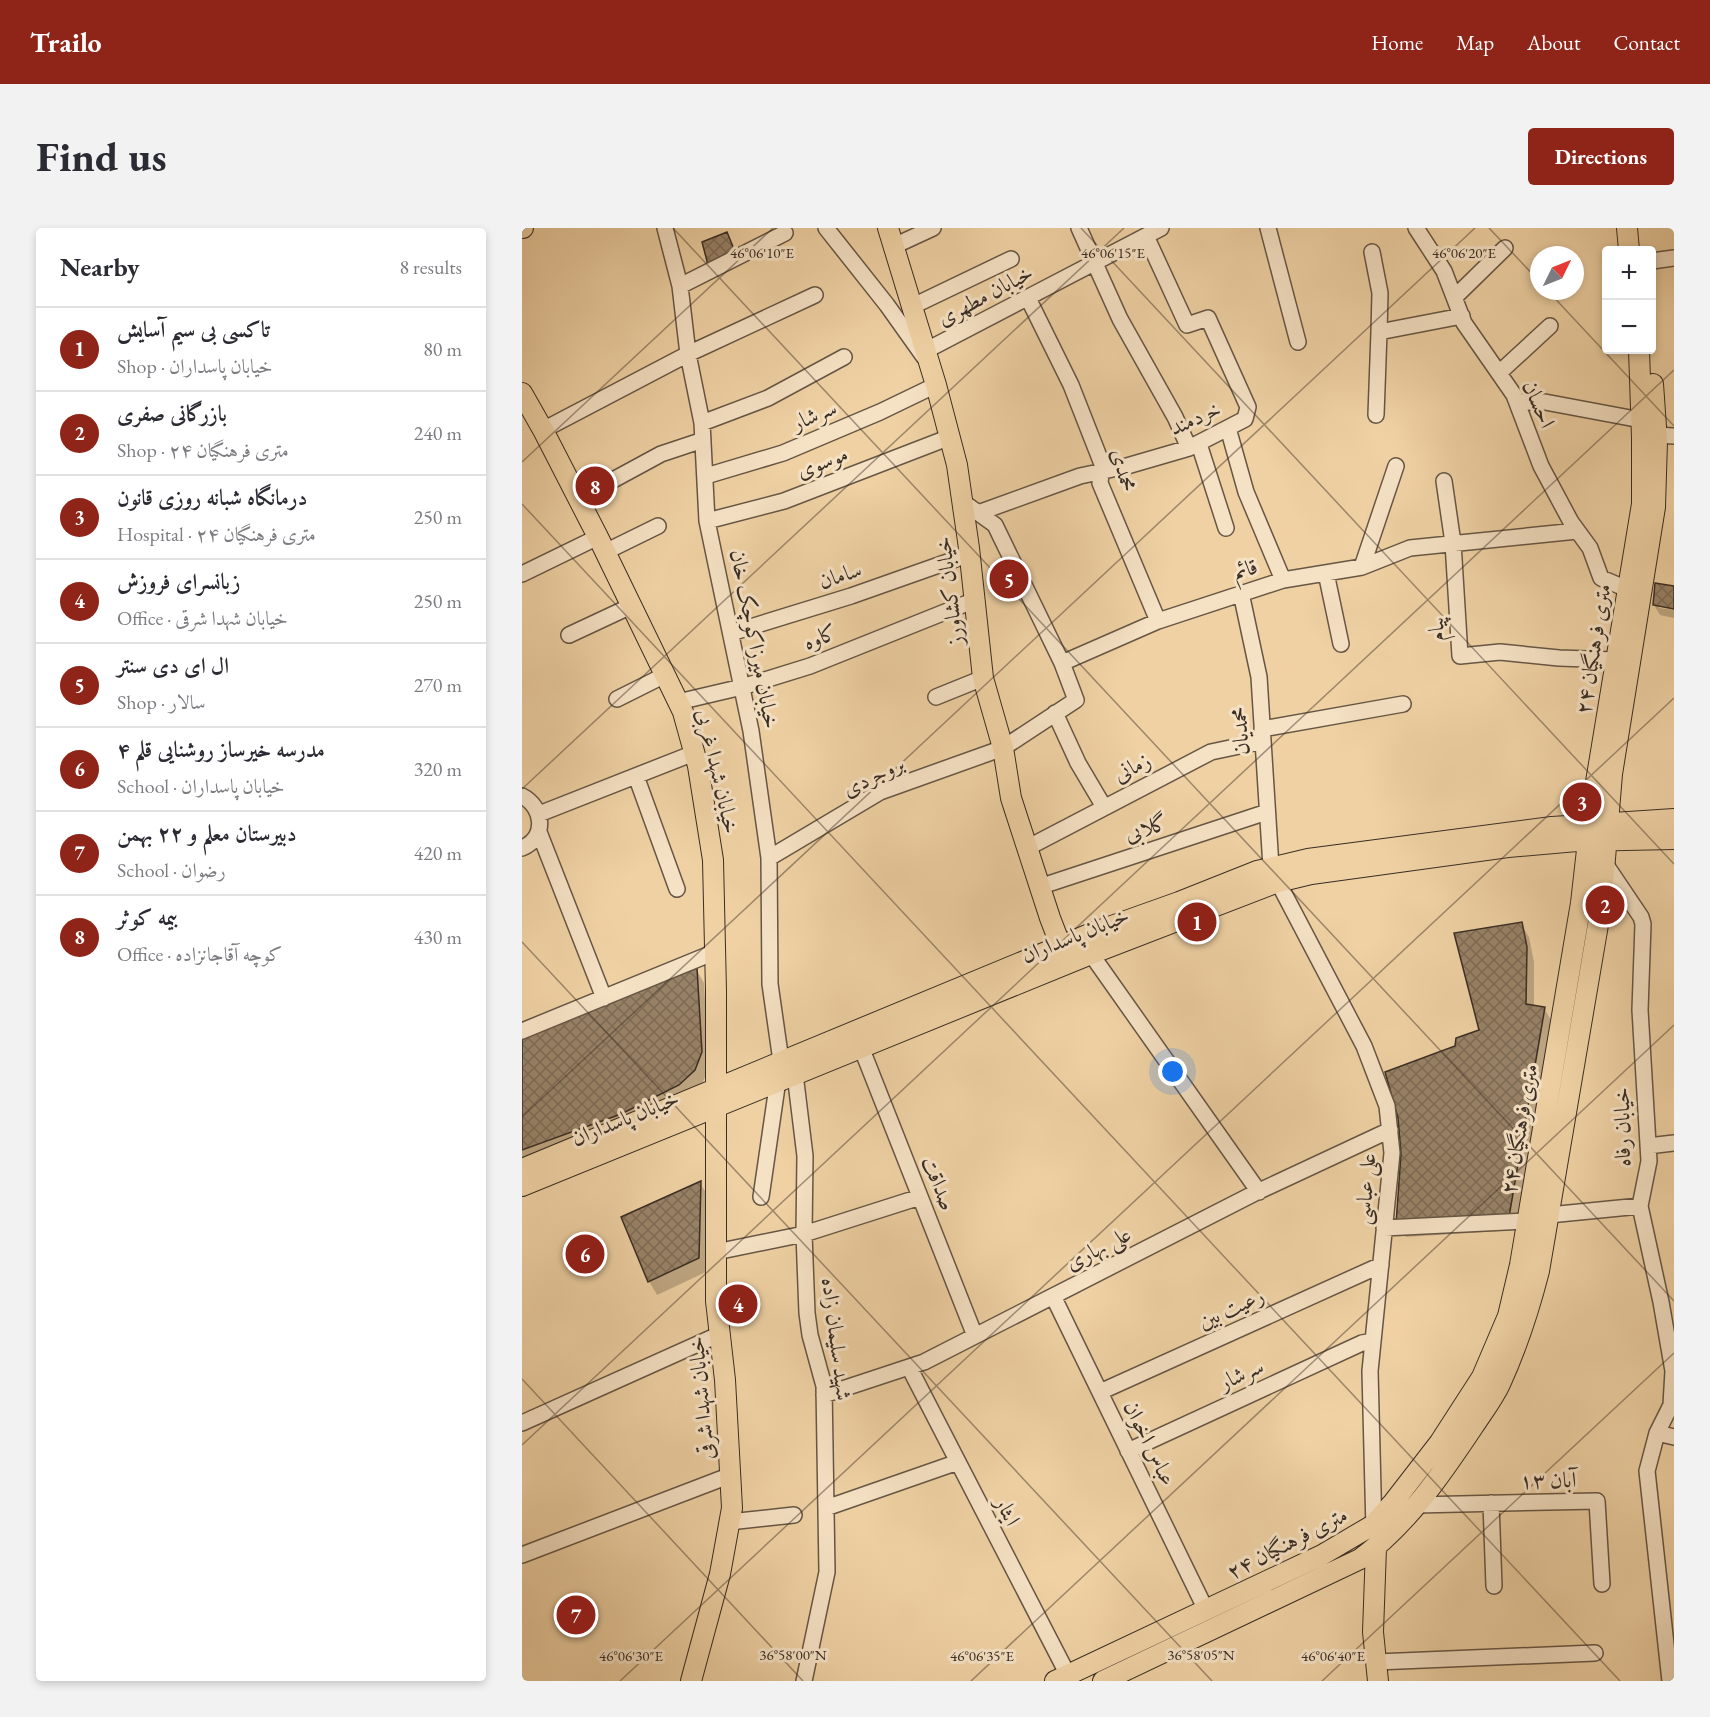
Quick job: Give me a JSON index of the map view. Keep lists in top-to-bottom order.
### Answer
{
  "streets": {
    "main road": [
      "خیابان کشاورز",
      "۲۴ متری فرهنگیان",
      "خیابان شهدا غربی",
      "خیابان پاسداران",
      "خیابان شهدا شرقی"
    ],
    "street": [
      "خیابان مطهری",
      "احسان",
      "سرشار",
      "خردمند",
      "موسوی",
      "محمدی",
      "قائم",
      "سامان",
      "پیام",
      "کاوه",
      "خیابان میرزاکوچک خان",
      "محمدیان",
      "زمانی",
      "بروجردی",
      "گلابی",
      "خیابان رفاه",
      "صداقت",
      "علی عباسی",
      "علی بهاری",
      "رعیت بین",
      "شهید سلیمان زاده",
      "عباس اخوان",
      "۱۳ آبان",
      "ایثار"
    ]
  },
  "crossings": [
    ["خیابان مطهری", "خردمند"],
    ["خیابان مطهری", "محمدی"],
    ["خیابان مطهری", "خیابان کشاورز"],
    ["احسان", "قائم"],
    ["احسان", "۲۴ متری فرهنگیان"],
    ["سرشار", "خیابان کشاورز"],
    ["سرشار", "خیابان میرزاکوچک خان"],
    ["سرشار", "علی عباسی"],
    ["سرشار", "عباس اخوان"],
    ["خردمند", "محمدی"],
    ["خردمند", "خیابان کشاورز"],
    ["موسوی", "خیابان کشاورز"],
    ["موسوی", "خیابان میرزاکوچک خان"],
    ["محمدی", "قائم"],
    ["قائم", "پیام"],
    ["قائم", "محمدیان"],
    ["سامان", "خیابان کشاورز"],
    ["سامان", "خیابان میرزاکوچک خان"],
    ["خیابان کشاورز", "کاوه"],
    ["خیابان کشاورز", "زمانی"],
    ["خیابان کشاورز", "بروجردی"],
    ["خیابان کشاورز", "گلابی"],
    ["خیابان کشاورز", "خیابان پاسداران"],
    ["پیام", "۲۴ متری فرهنگیان"],
    ["کاوه", "خیابان میرزاکوچک خان"],
    ["کاوه", "خیابان شهدا غربی"],
    ["خیابان میرزاکوچک خان", "بروجردی"],
    ["خیابان میرزاکوچک خان", "خیابان پاسداران"],
    ["خیابان میرزاکوچک خان", "شهید سلیمان زاده"],
    ["۲۴ متری فرهنگیان", "خیابان پاسداران"],
    ["۲۴ متری فرهنگیان", "خیابان رفاه"],
    ["۲۴ متری فرهنگیان", "علی عباسی"],
    ["۲۴ متری فرهنگیان", "عباس اخوان"],
    ["۲۴ متری فرهنگیان", "۱۳ آبان"],
    ["۲۴ متری فرهنگیان", "ایثار"],
    ["محمدیان", "زمانی"],
    ["محمدیان", "گلابی"],
    ["محمدیان", "خیابان پاسداران"],
    ["محمدیان", "علی عباسی"],
    ["خیابان شهدا غربی", "خیابان پاسداران"],
    ["خیابان شهدا غربی", "خیابان شهدا شرقی"],
    ["خیابان پاسداران", "صداقت"],
    ["خیابان پاسداران", "علی عباسی"],
    ["خیابان پاسداران", "شهید سلیمان زاده"],
    ["خیابان پاسداران", "خیابان شهدا شرقی"],
    ["صداقت", "علی بهاری"],
    ["علی عباسی", "علی بهاری"],
    ["علی عباسی", "رعیت بین"],
    ["علی بهاری", "شهید سلیمان زاده"],
    ["علی بهاری", "عباس اخوان"],
    ["علی بهاری", "ایثار"],
    ["رعیت بین", "عباس اخوان"]
  ],
  "north": "top right",
  "page": {
    "header": "Trailo",
    "nav": [
      "Home",
      "Map",
      "About",
      "Contact"
    ],
    "buttons": "Directions",
    "title": "Find us",
    "heading": ["Nearby", "8 results"],
    "map_buttons": ["+", "−"],
    "list": [
      {
        "mark": "1",
        "name": "تاکسی بی سیم آسایش",
        "note": "Shop · خیابان پاسداران",
        "value": "80 m"
      },
      {
        "mark": "2",
        "name": "بازرگانی صفری",
        "note": "Shop · ۲۴ متری فرهنگیان",
        "value": "240 m"
      },
      {
        "mark": "3",
        "name": "درمانگاه شبانه روزی قانون",
        "note": "Hospital · ۲۴ متری فرهنگیان",
        "value": "250 m"
      },
      {
        "mark": "4",
        "name": "زبانسرای فروزش",
        "note": "Office · خیابان شهدا شرقی",
        "value": "250 m"
      },
      {
        "mark": "5",
        "name": "ال ای دی سنتر",
        "note": "Shop · سالار",
        "value": "270 m"
      },
      {
        "mark": "6",
        "name": "مدرسه خیرساز روشنایی قلم ۴",
        "note": "School · خیابان پاسداران",
        "value": "320 m"
      },
      {
        "mark": "7",
        "name": "دبیرستان معلم و ۲۲ بهمن",
        "note": "School · رضوان",
        "value": "420 m"
      },
      {
        "mark": "8",
        "name": "بیمه کوثر",
        "note": "Office · کوچه آقاجانزاده",
        "value": "430 m"
      }
    ],
    "pins": [
      "8",
      "5",
      "3",
      "2",
      "1",
      "6",
      "4",
      "7"
    ]
  },
  "coordinates": [
    "46°06'10\"E",
    "46°06'15\"E",
    "46°06'20\"E",
    "36°58'00\"N",
    "36°58'05\"N",
    "46°06'30\"E",
    "46°06'35\"E",
    "46°06'40\"E"
  ]
}
